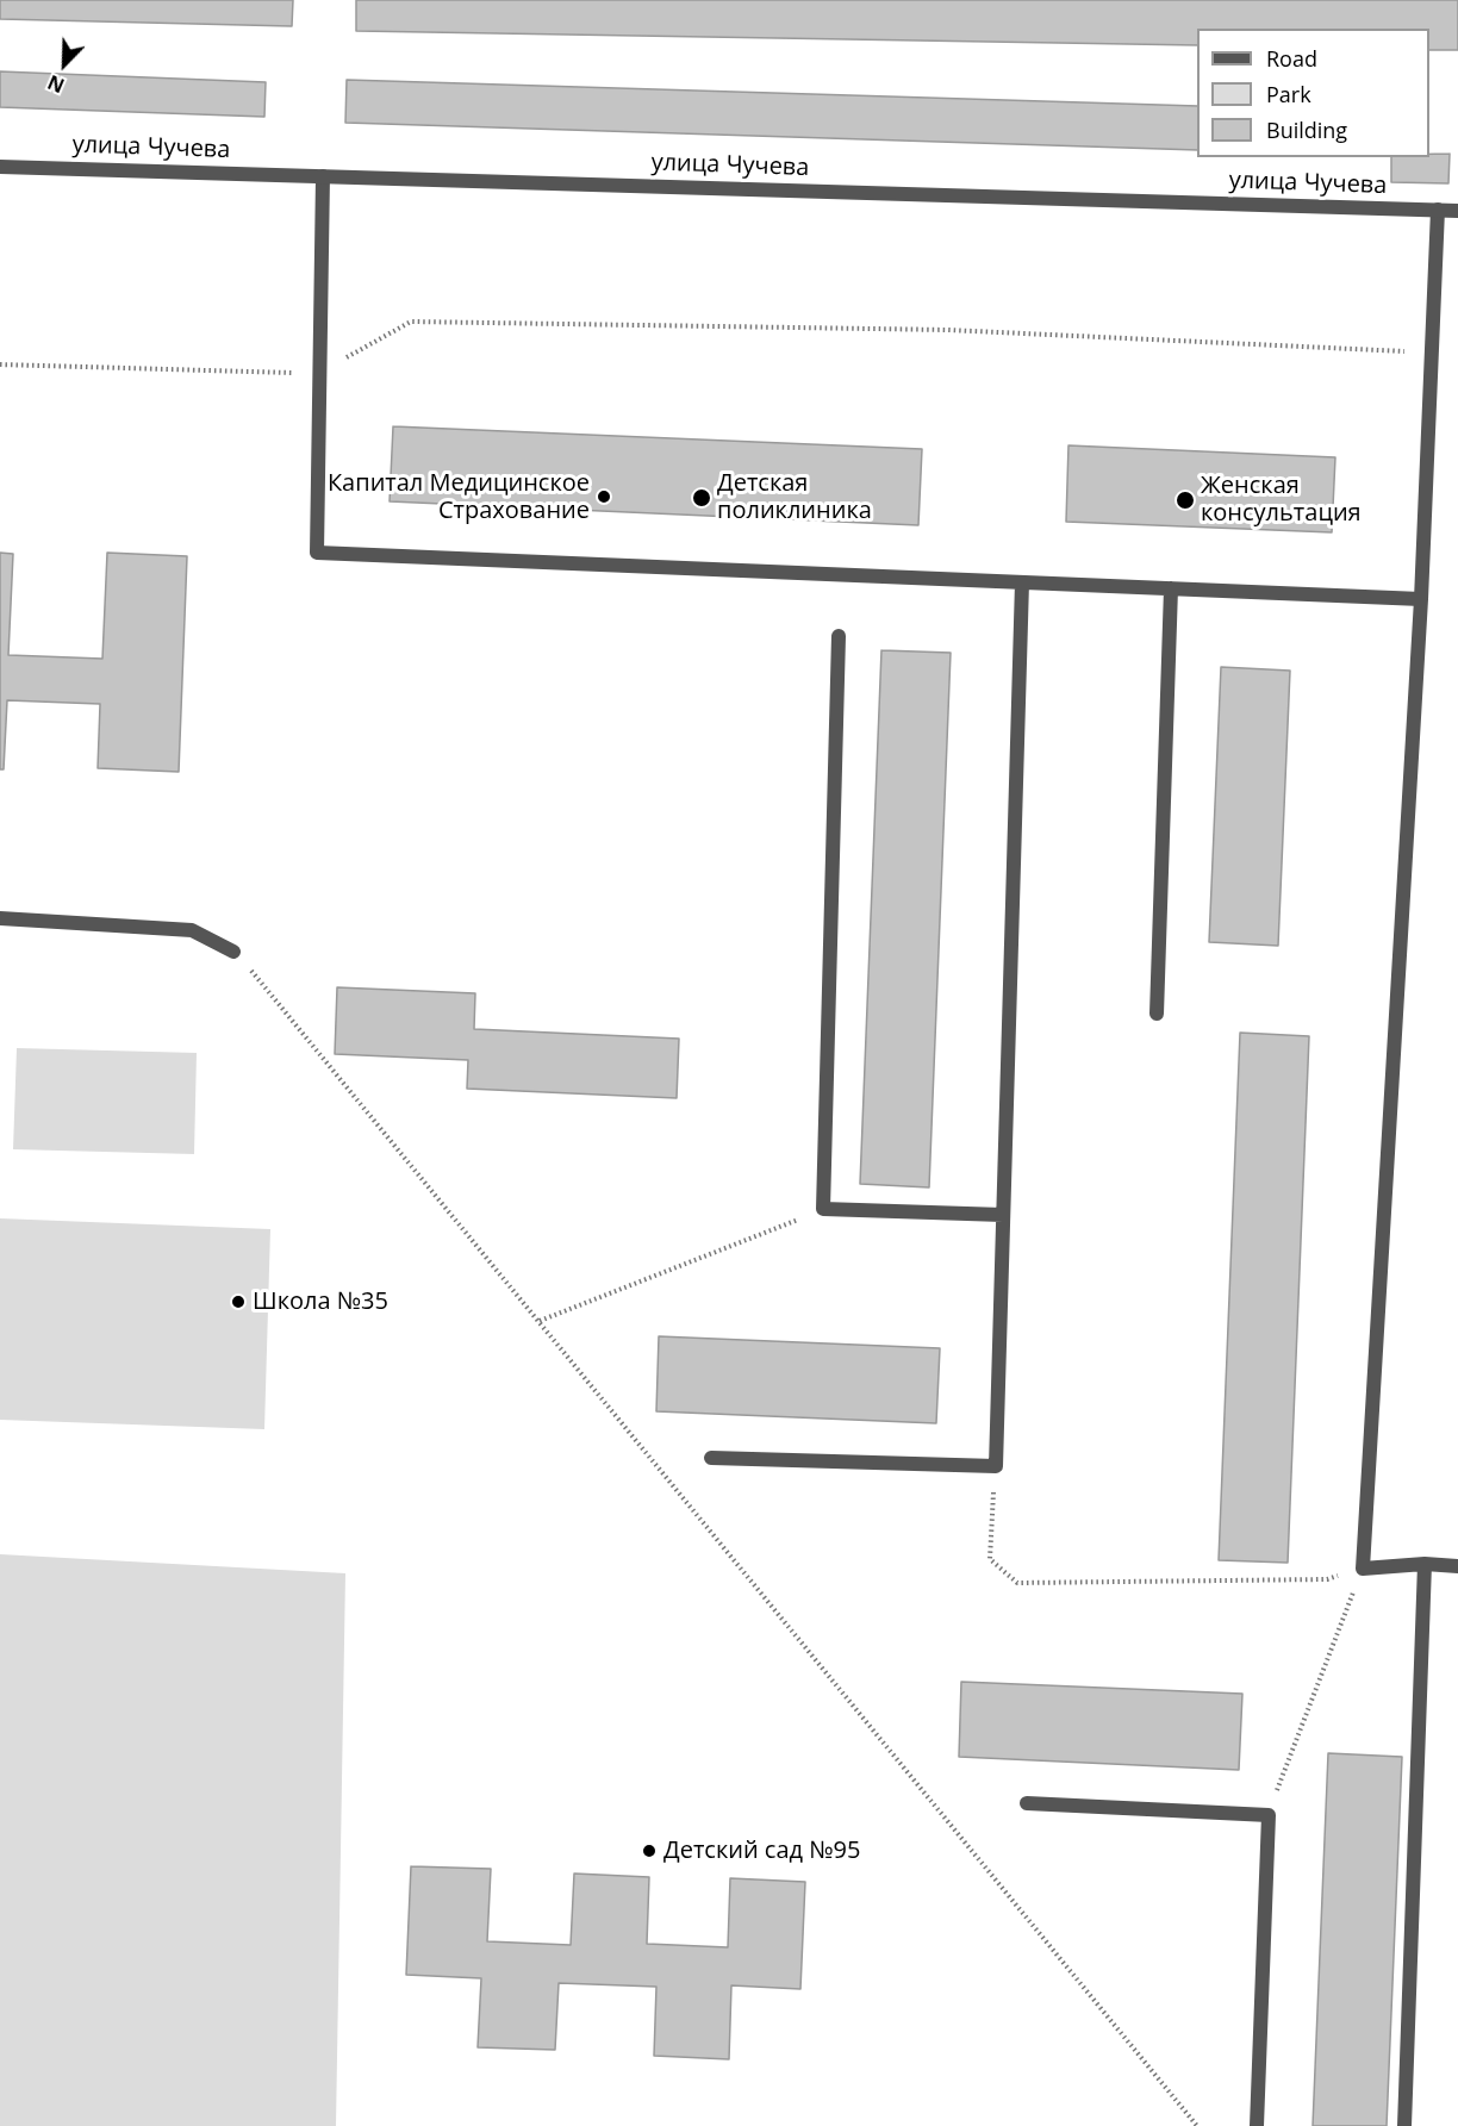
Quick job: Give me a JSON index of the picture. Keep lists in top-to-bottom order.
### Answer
{
  "streets": {
    "street": ["улица Чучева"]
  },
  "places": [
    "Капитал Медицинское Страхование",
    "Детская поликлиника",
    "Женская консультация",
    "Школа №35",
    "Детский сад №95"
  ],
  "legend": ["Road", "Park", "Building"],
  "north": "bottom left"
}
